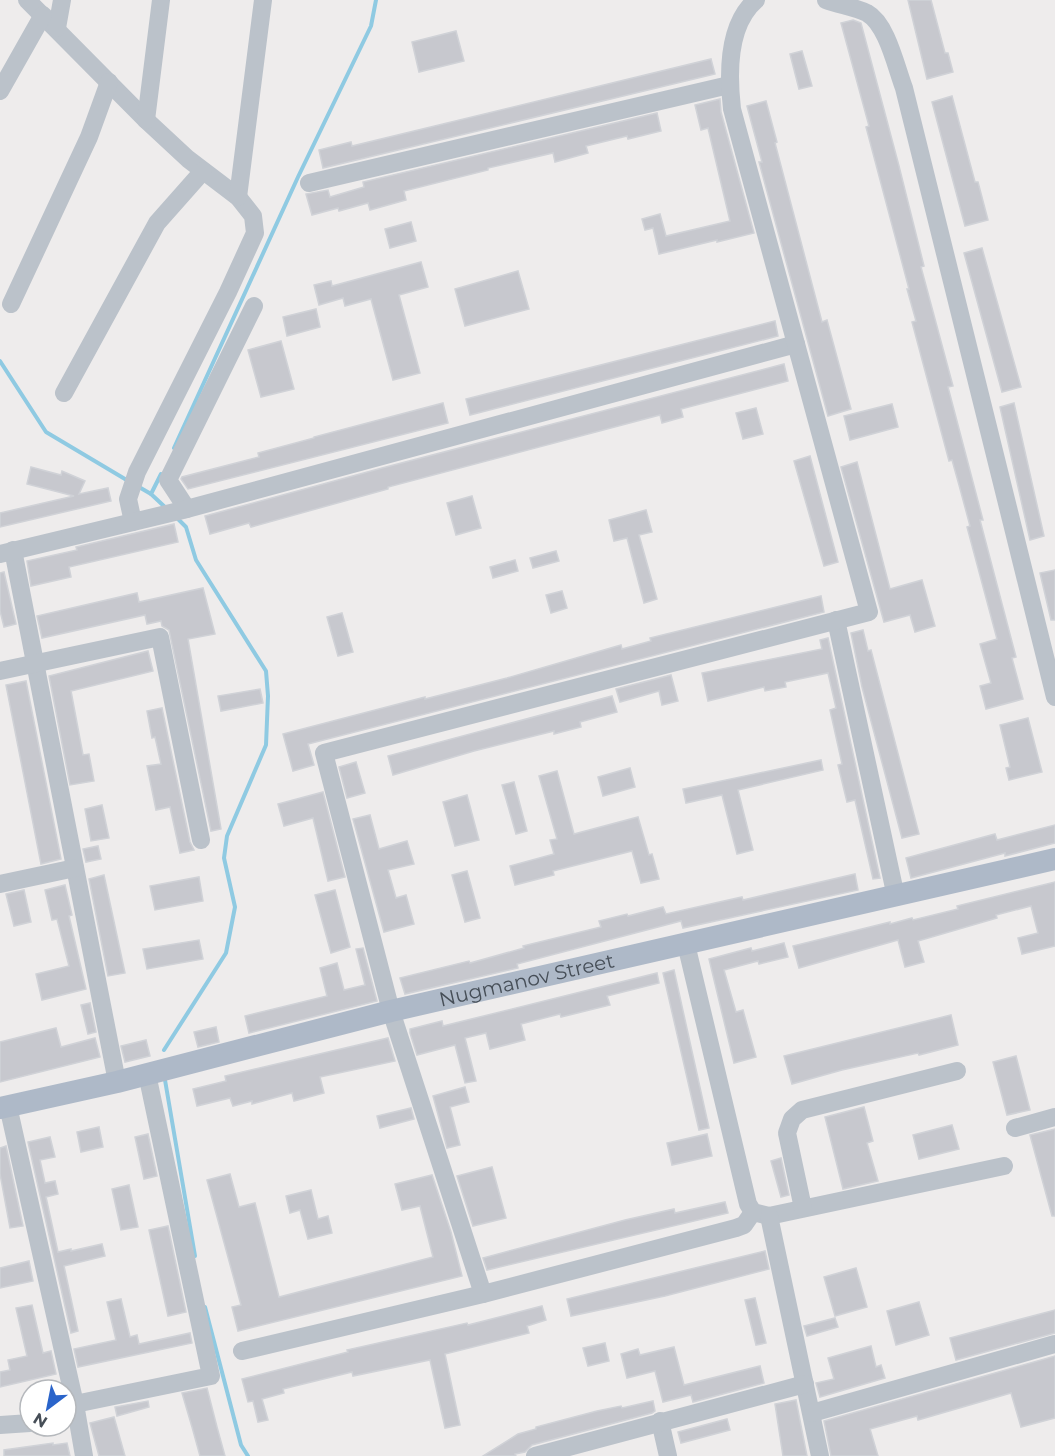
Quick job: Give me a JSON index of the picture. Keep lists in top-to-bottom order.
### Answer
{
  "streets": {
    "main road": ["Nugmanov Street"]
  },
  "north": "bottom left"
}
